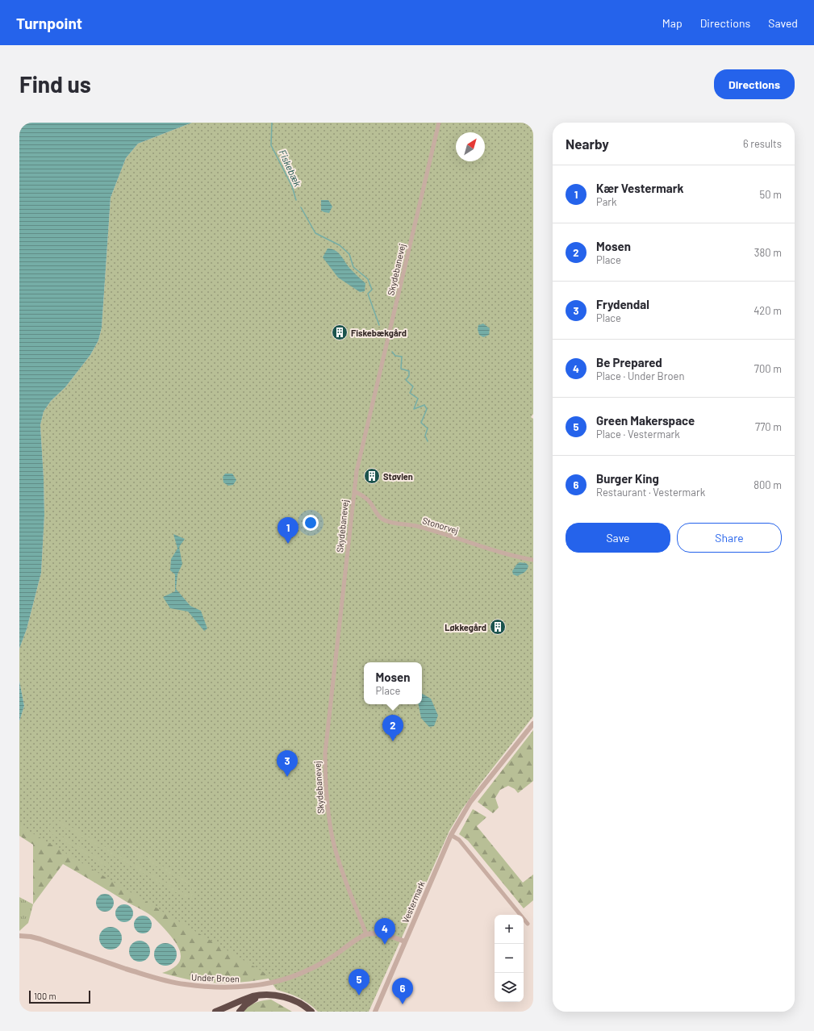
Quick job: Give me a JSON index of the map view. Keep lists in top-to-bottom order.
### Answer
{
  "streets": {
    "street": [
      "Skydebanevej",
      "Stonorvej",
      "Vestermark",
      "Under Broen"
    ]
  },
  "crossings": [
    ["Skydebanevej", "Stonorvej"],
    ["Skydebanevej", "Under Broen"],
    ["Vestermark", "Under Broen"]
  ],
  "water": ["Fiskebæk"],
  "places": {
    "building": ["Fiskebækgård", "Støvlen", "Løkkegård"]
  },
  "scale_bar": "100 m",
  "north": "top right",
  "page": {
    "header": "Turnpoint",
    "nav": ["Map", "Directions", "Saved"],
    "buttons": [
      "Directions",
      ["Save", "Share"]
    ],
    "title": "Find us",
    "heading": ["Nearby", "6 results"],
    "list": [
      {
        "mark": "1",
        "name": "Kær Vestermark",
        "note": "Park",
        "value": "50 m"
      },
      {
        "mark": "2",
        "name": "Mosen",
        "note": "Place",
        "value": "380 m"
      },
      {
        "mark": "3",
        "name": "Frydendal",
        "note": "Place",
        "value": "420 m"
      },
      {
        "mark": "4",
        "name": "Be Prepared",
        "note": "Place · Under Broen",
        "value": "700 m"
      },
      {
        "mark": "5",
        "name": "Green Makerspace",
        "note": "Place · Vestermark",
        "value": "770 m"
      },
      {
        "mark": "6",
        "name": "Burger King",
        "note": "Restaurant · Vestermark",
        "value": "800 m"
      }
    ],
    "pins": [
      "1",
      "2",
      "3",
      "4",
      "5",
      "6"
    ],
    "popup": ["Mosen", "Place"],
    "map_buttons": ["+", "−"],
    "scale": "100 m"
  }
}
